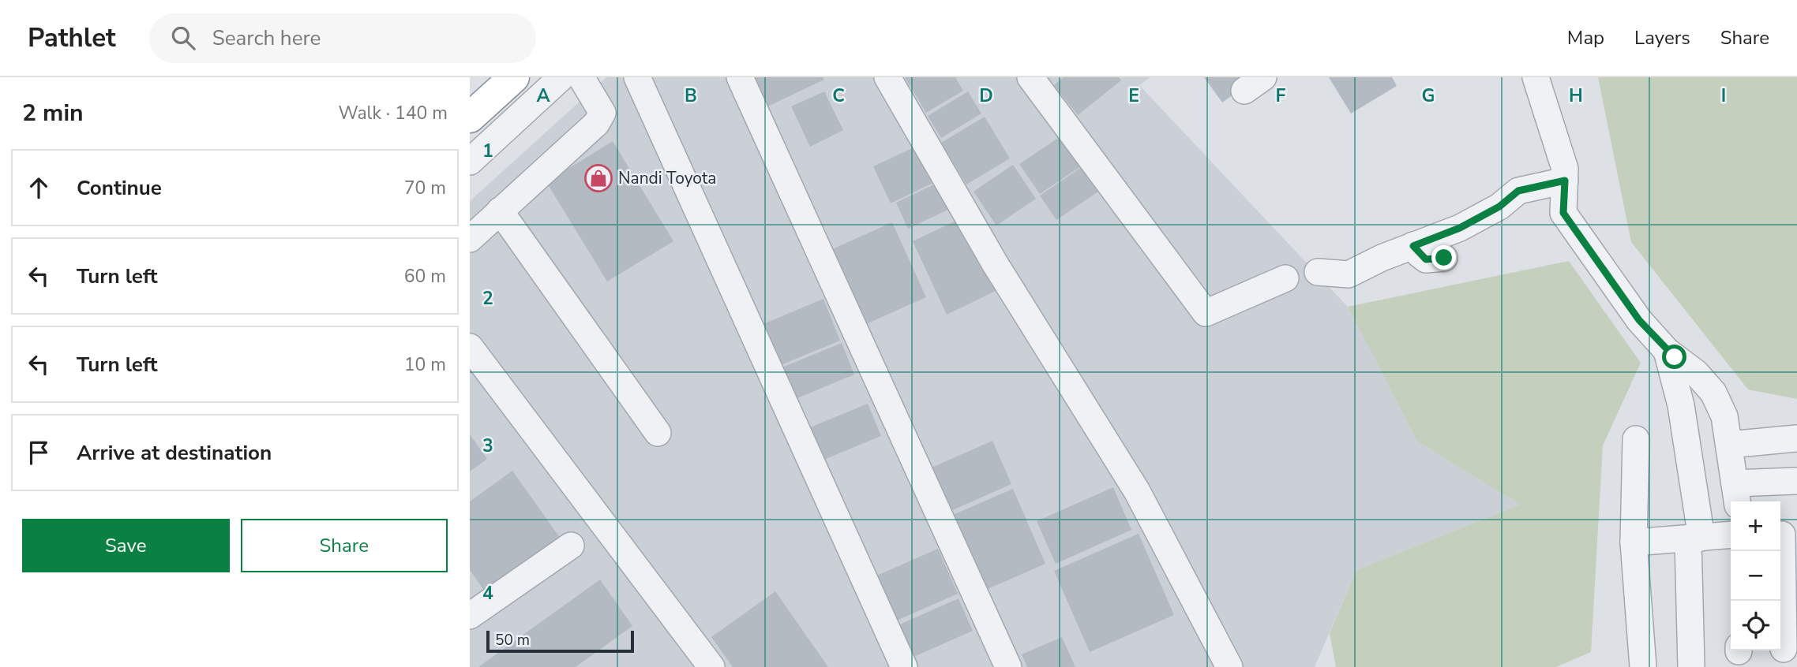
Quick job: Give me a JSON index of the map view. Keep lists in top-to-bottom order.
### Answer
{
  "places": {
    "shop": ["Nandi Toyota"]
  },
  "scale_bar": "50 m",
  "page": {
    "header": "Pathlet",
    "search": "Search here",
    "nav": ["Map", "Layers", "Share"],
    "heading": ["2 min", "Walk · 140 m"],
    "list": [
      ["Continue", "70 m"],
      ["Turn left", "60 m"],
      ["Turn left", "10 m"],
      "Arrive at destination"
    ],
    "map_buttons": ["+", "−"],
    "buttons": ["Save", "Share"],
    "scale": "50 m"
  },
  "grid": {
    "columns": [
      "A",
      "B",
      "C",
      "D",
      "E",
      "F",
      "G",
      "H",
      "I"
    ],
    "rows": [
      "1",
      "2",
      "3",
      "4"
    ]
  }
}
